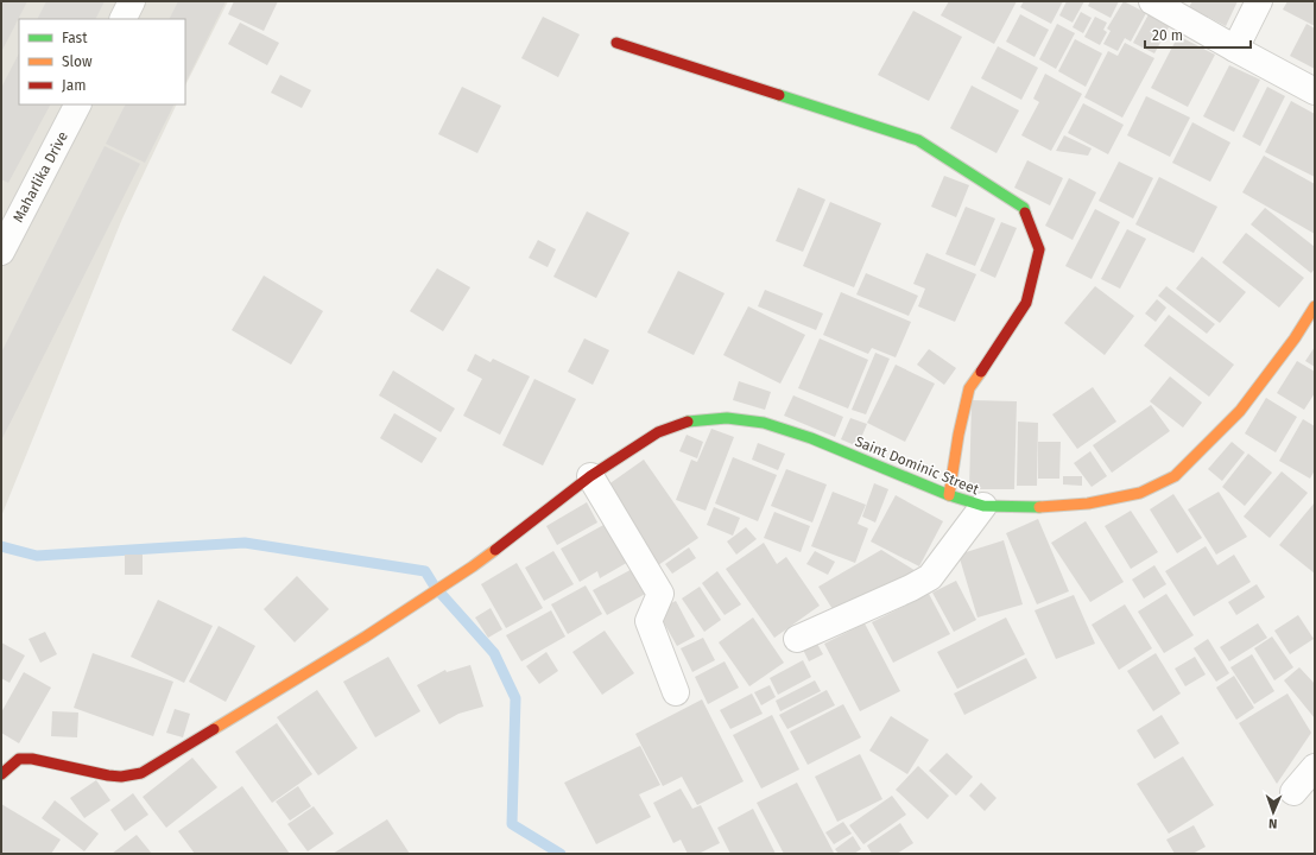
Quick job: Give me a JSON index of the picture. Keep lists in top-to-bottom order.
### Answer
{
  "streets": {
    "street": ["Maharlika Drive", "Saint Dominic Street"]
  },
  "legend": ["Fast", "Slow", "Jam"],
  "scale_bar": "20 m",
  "north": "bottom"
}
